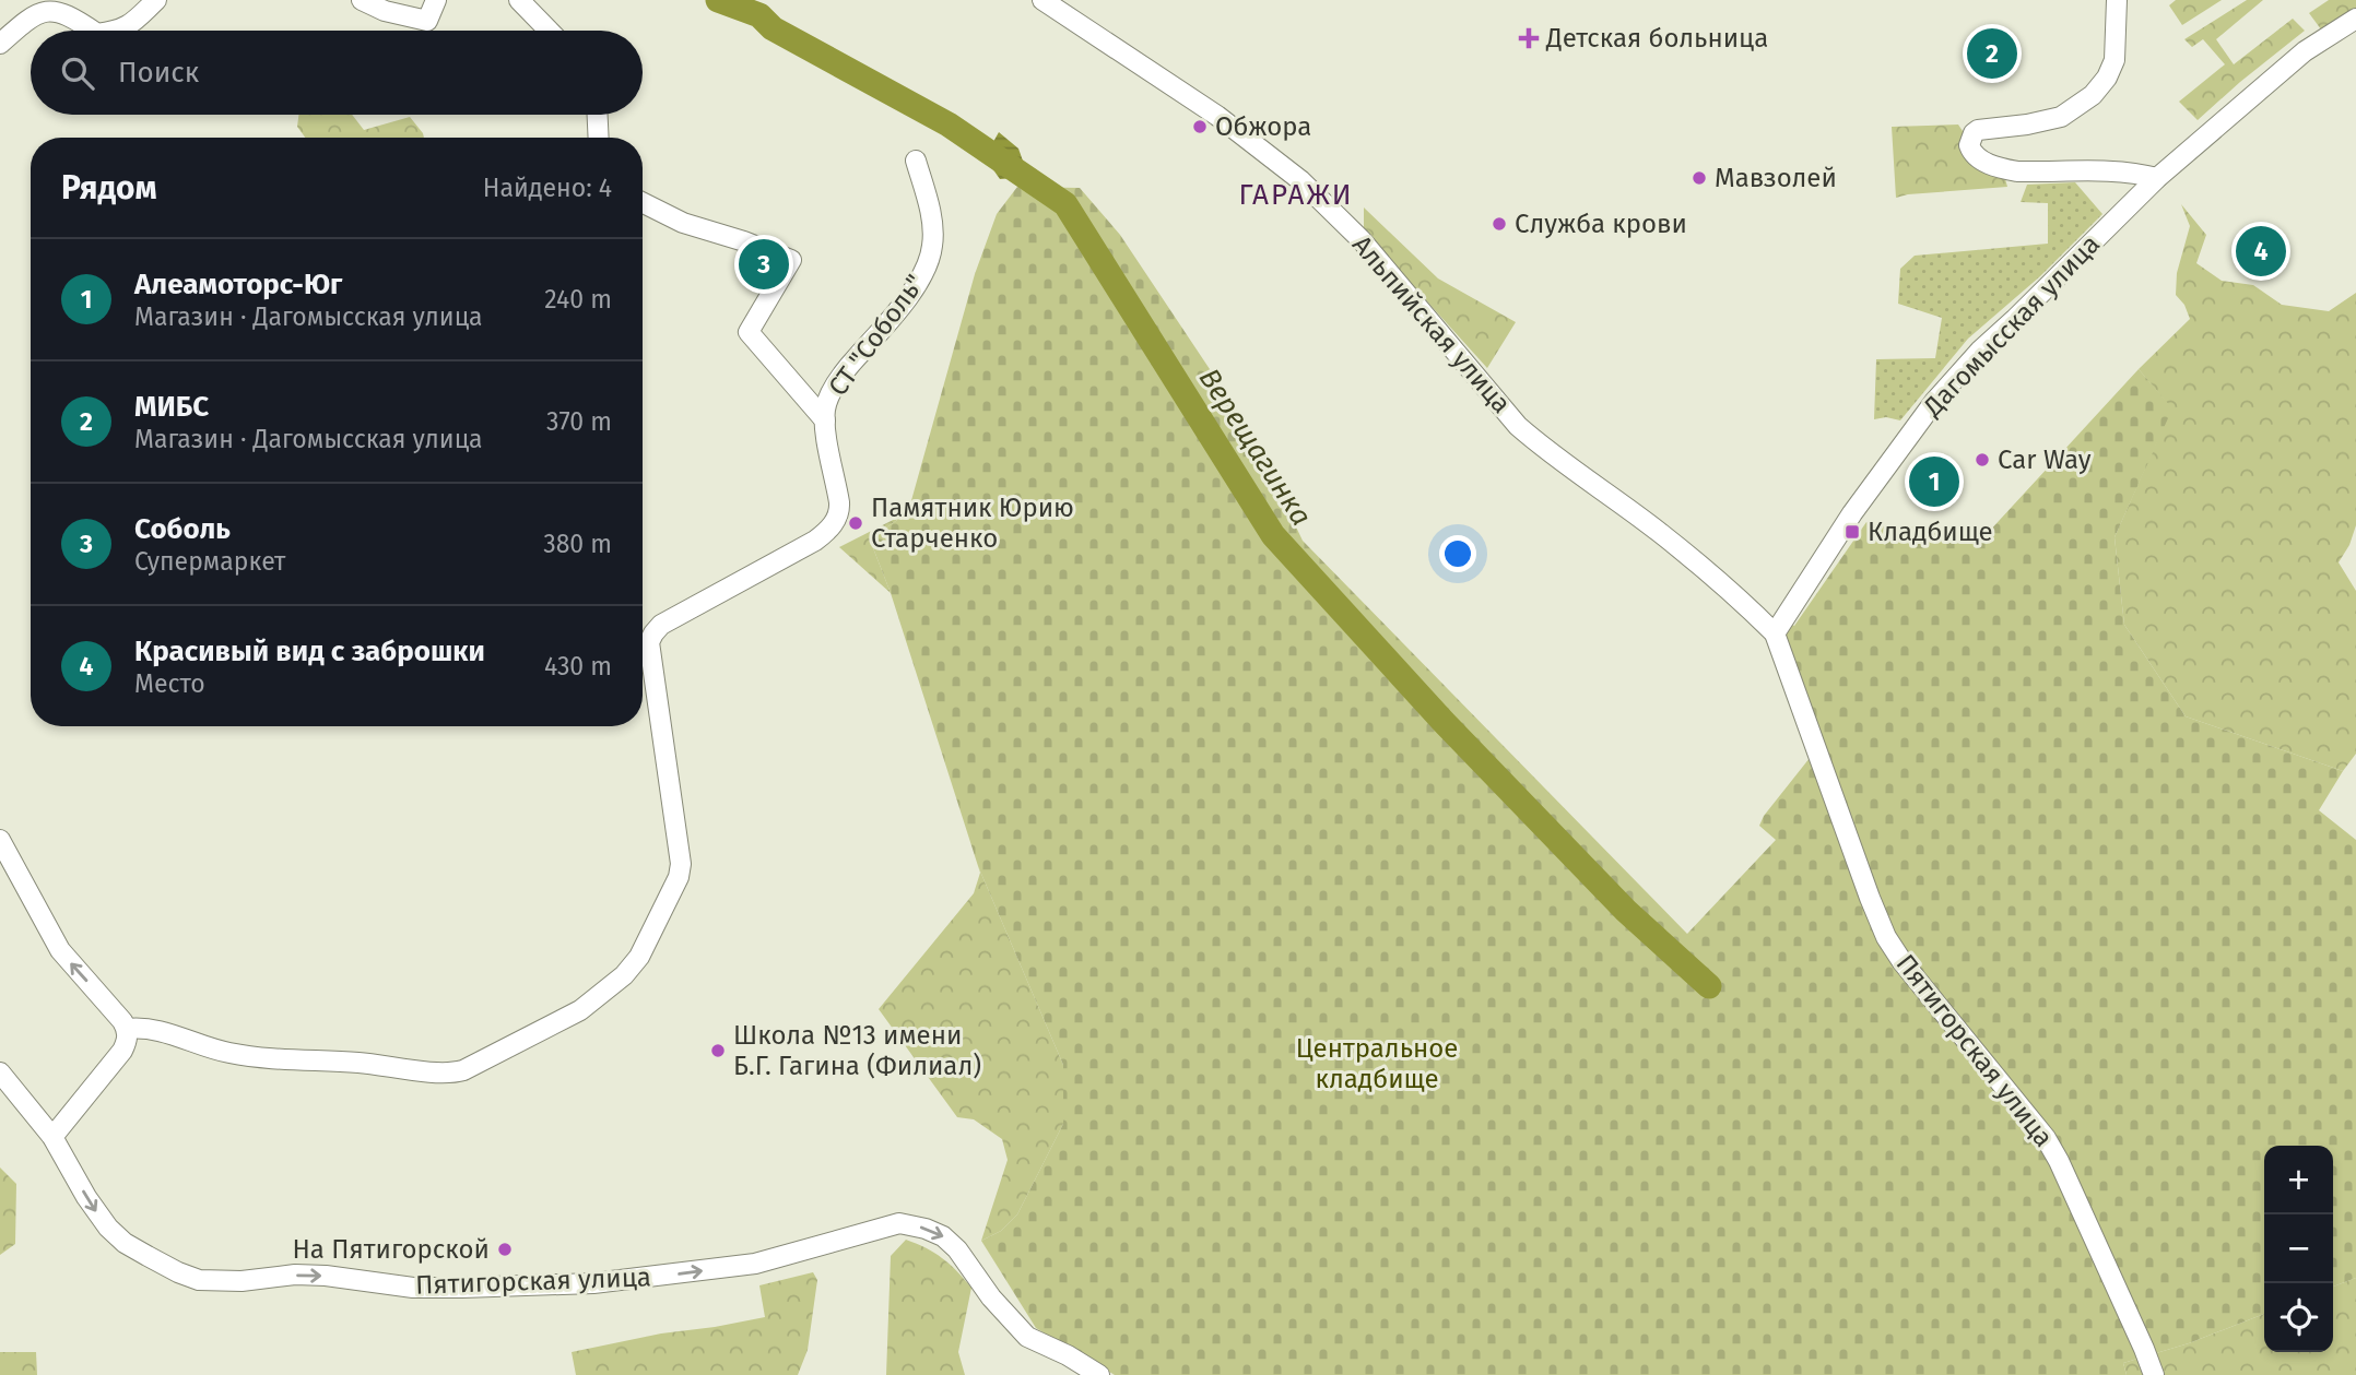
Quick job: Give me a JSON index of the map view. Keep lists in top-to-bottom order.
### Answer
{
  "streets": {
    "street": [
      "Альпийская улица",
      "Дагомысская улица",
      "СТ \"Соболь\"",
      "Пятигорская улица"
    ]
  },
  "crossings": [
    ["Альпийская улица", "Дагомысская улица"],
    ["Альпийская улица", "Пятигорская улица"],
    ["Дагомысская улица", "Пятигорская улица"]
  ],
  "one_way": ["Пятигорская улица"],
  "districts": ["ГАРАЖИ"],
  "water": ["Верещагинка"],
  "parks": ["Центральное кладбище"],
  "places": {
    "health": ["Детская больница"],
    "other": [
      "Обжора",
      "Мавзолей",
      "Служба крови",
      "Car Way",
      "Памятник Юрию Старченко",
      "Школа №13 имени Б.Г. Гагина (Филиал)",
      "На Пятигорской"
    ],
    "transit": ["Кладбище"]
  },
  "page": {
    "pins": [
      "2",
      "4",
      "3",
      "1"
    ],
    "search": "Поиск",
    "heading": ["Рядом", "Найдено: 4"],
    "list": [
      {
        "mark": "1",
        "name": "Алеамоторс-Юг",
        "note": "Магазин · Дагомысская улица",
        "value": "240 m"
      },
      {
        "mark": "2",
        "name": "МИБС",
        "note": "Магазин · Дагомысская улица",
        "value": "370 m"
      },
      {
        "mark": "3",
        "name": "Соболь",
        "note": "Супермаркет",
        "value": "380 m"
      },
      {
        "mark": "4",
        "name": "Красивый вид с заброшки",
        "note": "Место",
        "value": "430 m"
      }
    ],
    "map_buttons": ["+", "−"]
  }
}
